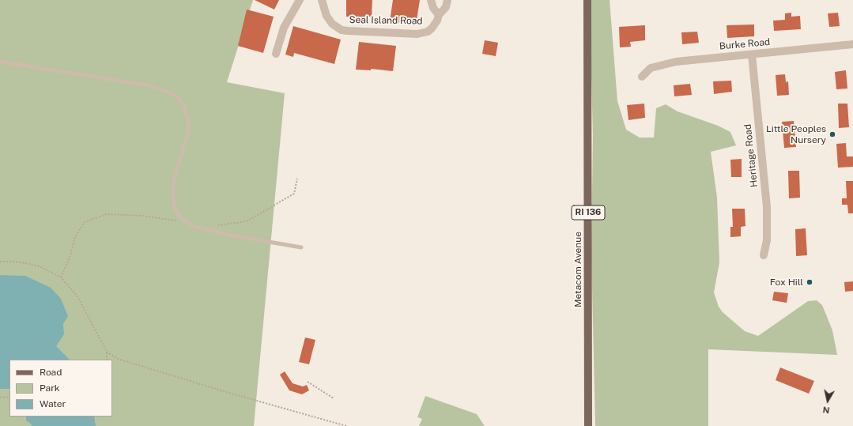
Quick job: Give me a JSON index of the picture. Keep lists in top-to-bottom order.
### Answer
{
  "streets": {
    "main road": ["RI 136", "Metacom Avenue"],
    "street": ["Seal Island Road", "Burke Road", "Heritage Road"]
  },
  "crossings": [
    ["Burke Road", "Heritage Road"]
  ],
  "places": ["Little Peoples Nursery", "Fox Hill"],
  "legend": ["Road", "Park", "Water"],
  "north": "bottom"
}
